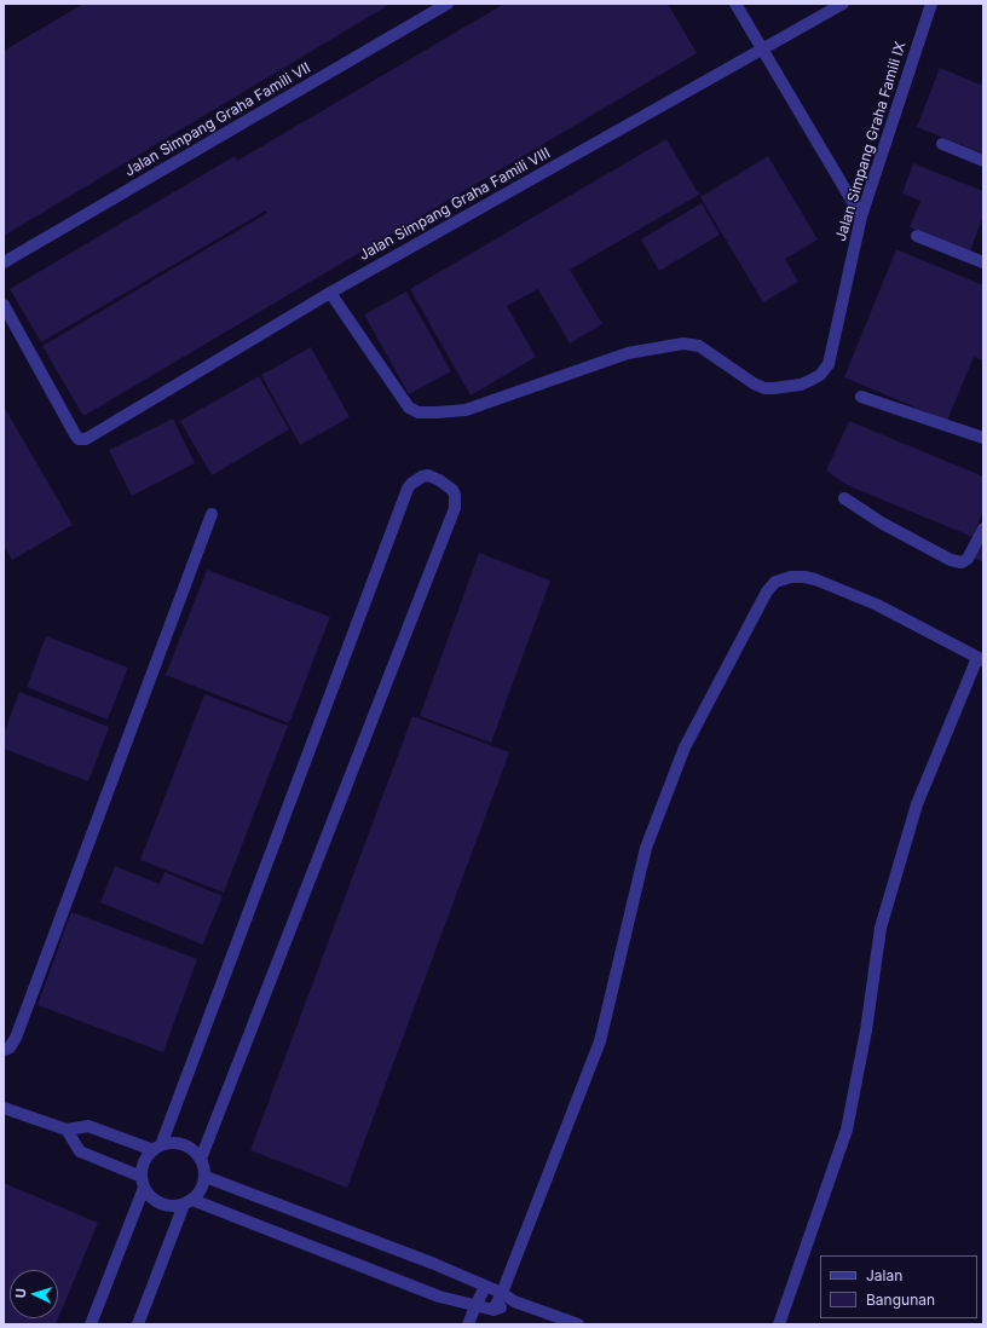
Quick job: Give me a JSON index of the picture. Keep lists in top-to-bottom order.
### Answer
{
  "streets": {
    "street": ["Jalan Simpang Graha Famili VII", "Jalan Simpang Graha Famili IX", "Jalan Simpang Graha Famili VIII"]
  },
  "crossings": [
    ["Jalan Simpang Graha Famili IX", "Jalan Simpang Graha Famili VIII"]
  ],
  "legend": ["Jalan", "Bangunan"],
  "north": "left"
}
